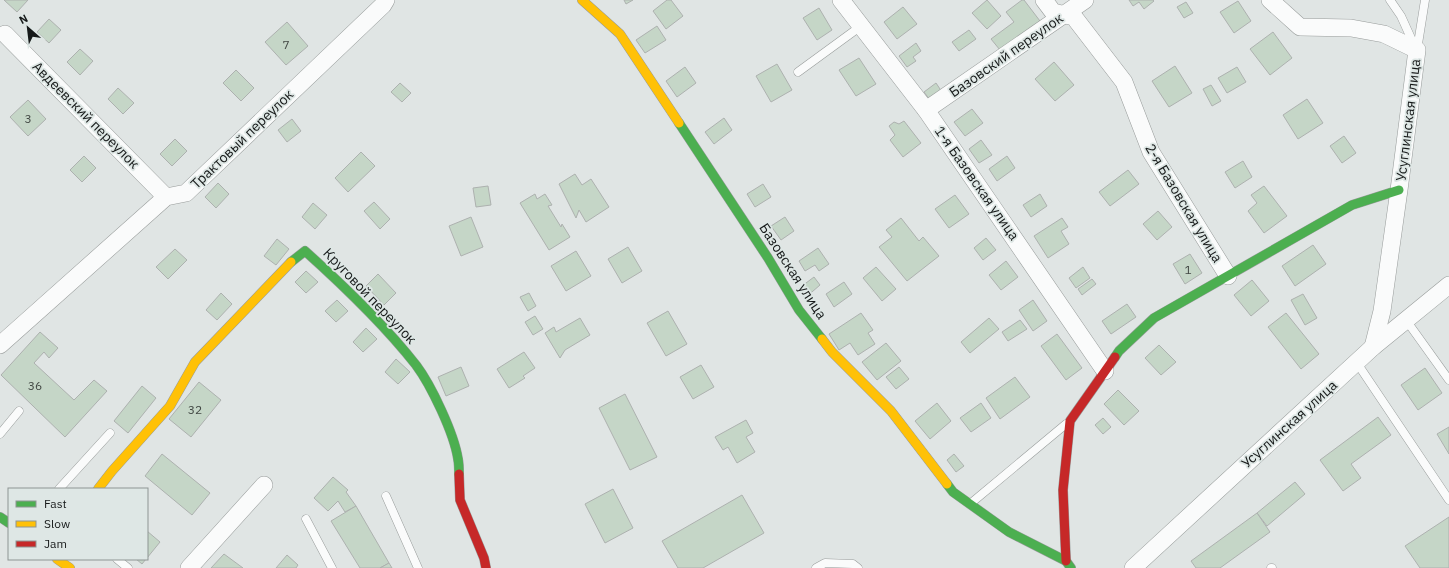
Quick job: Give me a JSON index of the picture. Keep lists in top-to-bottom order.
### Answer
{
  "streets": {
    "street": [
      "Базовский переулок",
      "Авдеевский переулок",
      "Усуглинская улица",
      "Трактовый переулок",
      "1-я Базовская улица",
      "2-я Базовская улица",
      "Базовская улица",
      "Круговой переулок"
    ]
  },
  "crossings": [
    ["Базовский переулок", "1-я Базовская улица"],
    ["Базовский переулок", "2-я Базовская улица"],
    ["Авдеевский переулок", "Трактовый переулок"]
  ],
  "house_numbers": [
    "7",
    "3",
    "1",
    "36",
    "32"
  ],
  "legend": ["Fast", "Slow", "Jam"],
  "north": "top left"
}
